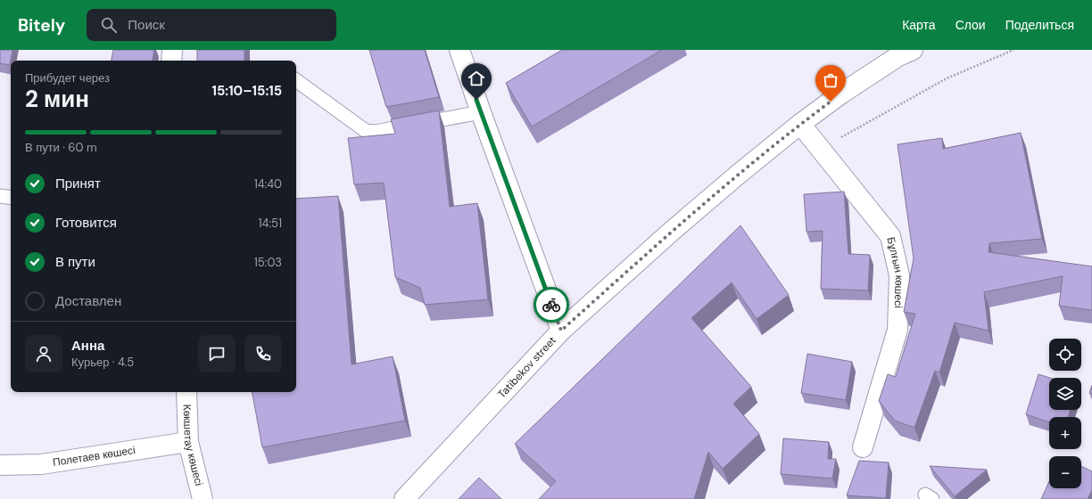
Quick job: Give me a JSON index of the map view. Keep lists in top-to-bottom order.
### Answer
{
  "streets": {
    "street": [
      "Бұлғын көшесі",
      "Tatibekov street",
      "Көкшетау көшесі",
      "Полетаев көшесі"
    ]
  },
  "crossings": [
    ["Бұлғын көшесі", "Tatibekov street"],
    ["Көкшетау көшесі", "Полетаев көшесі"]
  ],
  "page": {
    "header": "Bitely",
    "search": "Поиск",
    "nav": ["Карта", "Слои", "Поделиться"],
    "heading": ["2 мин", "Прибудет через", "15:10–15:15"],
    "panel": ["Анна", "Курьер · 4.5"],
    "bar": "В пути · 60 m",
    "list": [
      ["Принят", "14:40"],
      ["Готовится", "14:51"],
      ["В пути", "15:03"],
      "Доставлен"
    ],
    "map_buttons": ["+", "−"]
  }
}
